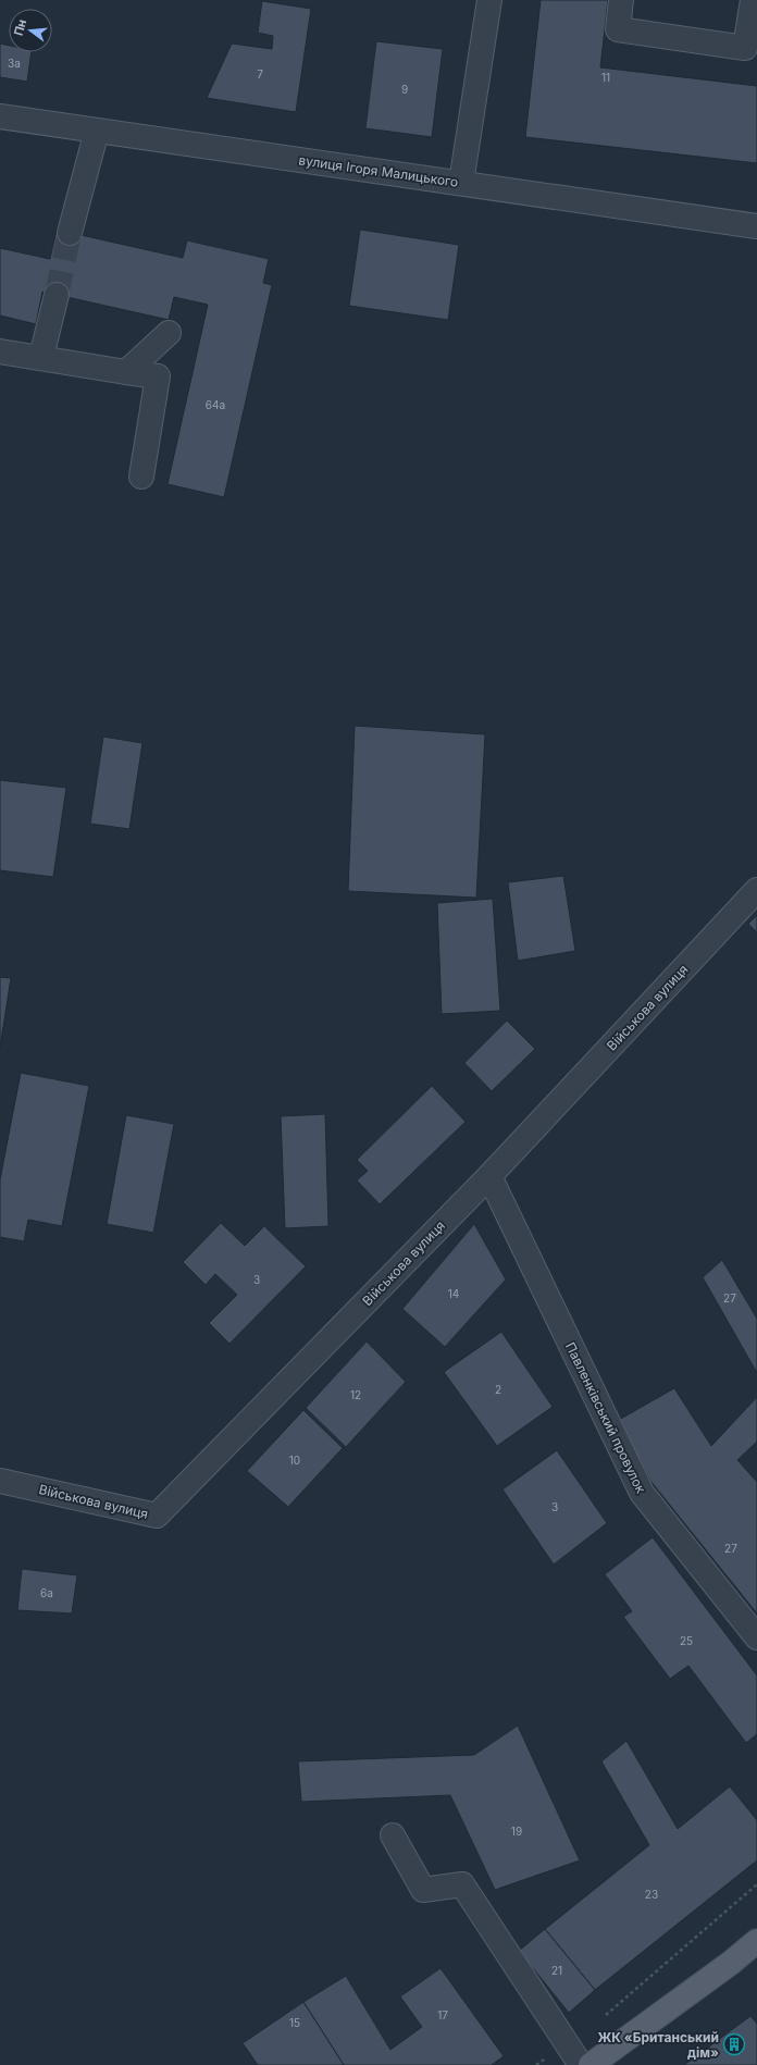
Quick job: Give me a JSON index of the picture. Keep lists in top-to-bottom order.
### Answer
{
  "streets": {
    "street": ["вулиця Ігоря Малицького", "Військова вулиця", "Павленківський провулок"]
  },
  "crossings": [
    ["Військова вулиця", "Павленківський провулок"]
  ],
  "places": {
    "building": ["ЖК «Британський дім»"]
  },
  "house_numbers": [
    "3а",
    "7",
    "11",
    "9",
    "64а",
    "3",
    "14",
    "27",
    "2",
    "12",
    "10",
    "3",
    "27",
    "6а",
    "25",
    "19",
    "23",
    "21",
    "17",
    "15"
  ],
  "north": "left"
}
